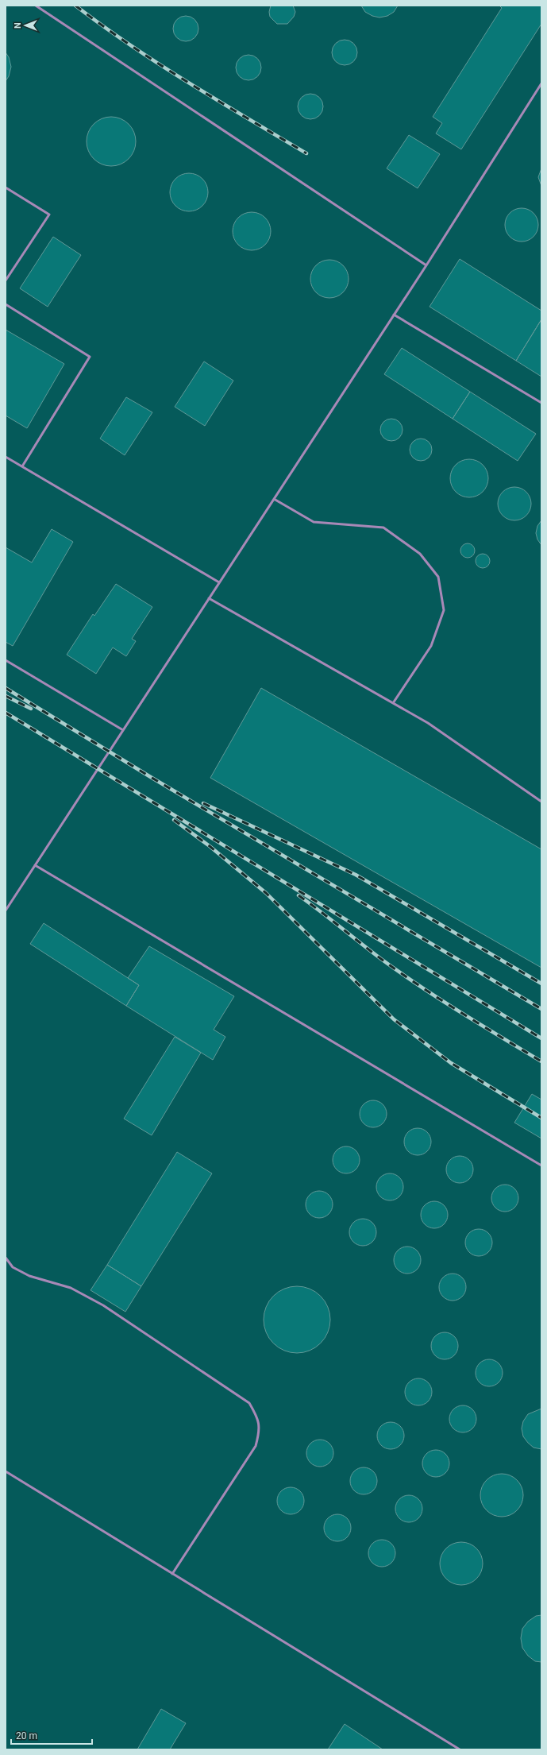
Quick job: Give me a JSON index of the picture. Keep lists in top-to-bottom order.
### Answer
{
  "scale_bar": "20 m",
  "north": "left"
}
